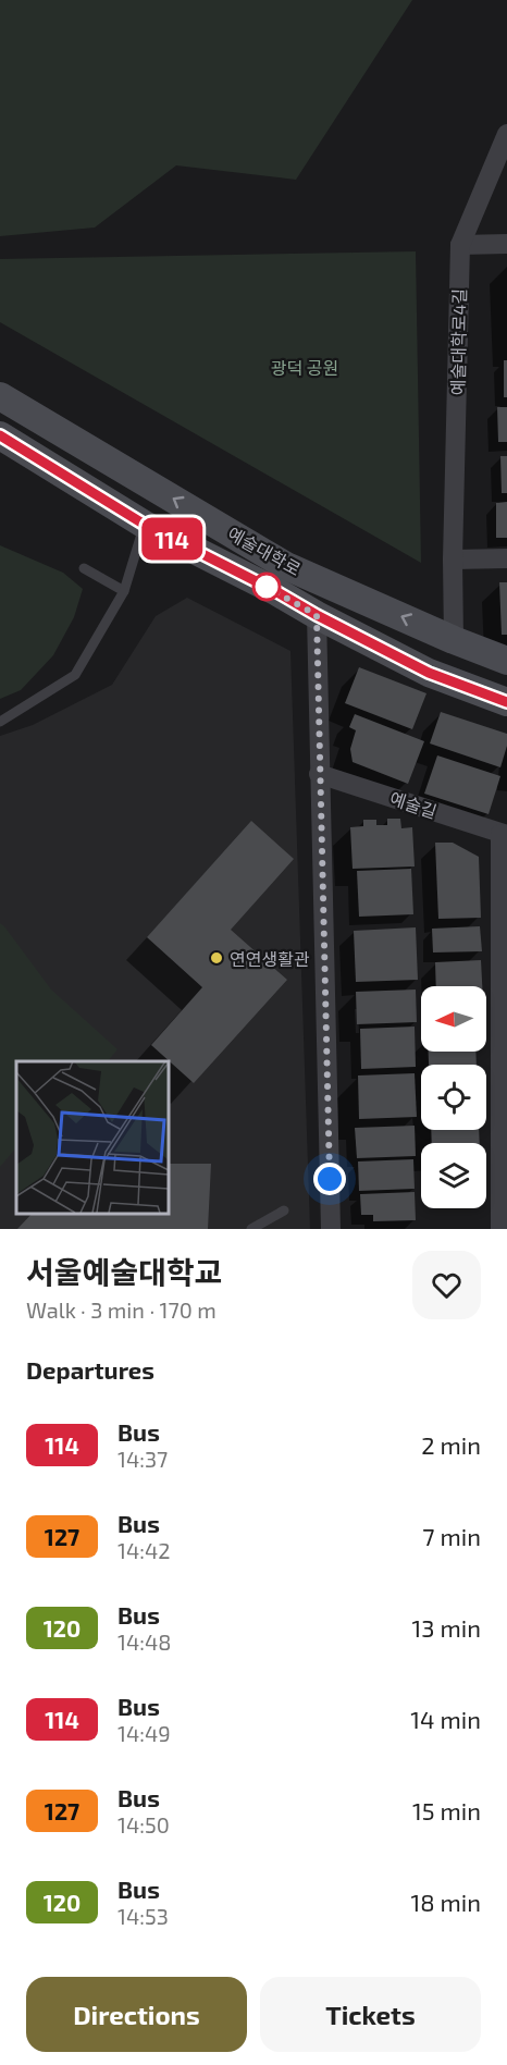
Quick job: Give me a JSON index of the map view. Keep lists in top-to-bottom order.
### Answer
{
  "streets": {
    "street": ["예술대학로4길", "예술대학로", "예술길"]
  },
  "crossings": [
    ["예술대학로4길", "예술대학로"]
  ],
  "parks": ["광덕 공원"],
  "places": ["연연생활관"],
  "lines": ["bus line 114"],
  "north": "left",
  "page": {
    "on_map": "114",
    "heading": [
      ["서울예술대학교", "Walk · 3 min · 170 m"],
      "Departures"
    ],
    "list": [
      {
        "mark": "114",
        "name": "Bus",
        "note": "14:37",
        "value": "2 min"
      },
      {
        "mark": "127",
        "name": "Bus",
        "note": "14:42",
        "value": "7 min"
      },
      {
        "mark": "120",
        "name": "Bus",
        "note": "14:48",
        "value": "13 min"
      },
      {
        "mark": "114",
        "name": "Bus",
        "note": "14:49",
        "value": "14 min"
      },
      {
        "mark": "127",
        "name": "Bus",
        "note": "14:50",
        "value": "15 min"
      },
      {
        "mark": "120",
        "name": "Bus",
        "note": "14:53",
        "value": "18 min"
      }
    ],
    "buttons": ["Directions", "Tickets"]
  }
}
